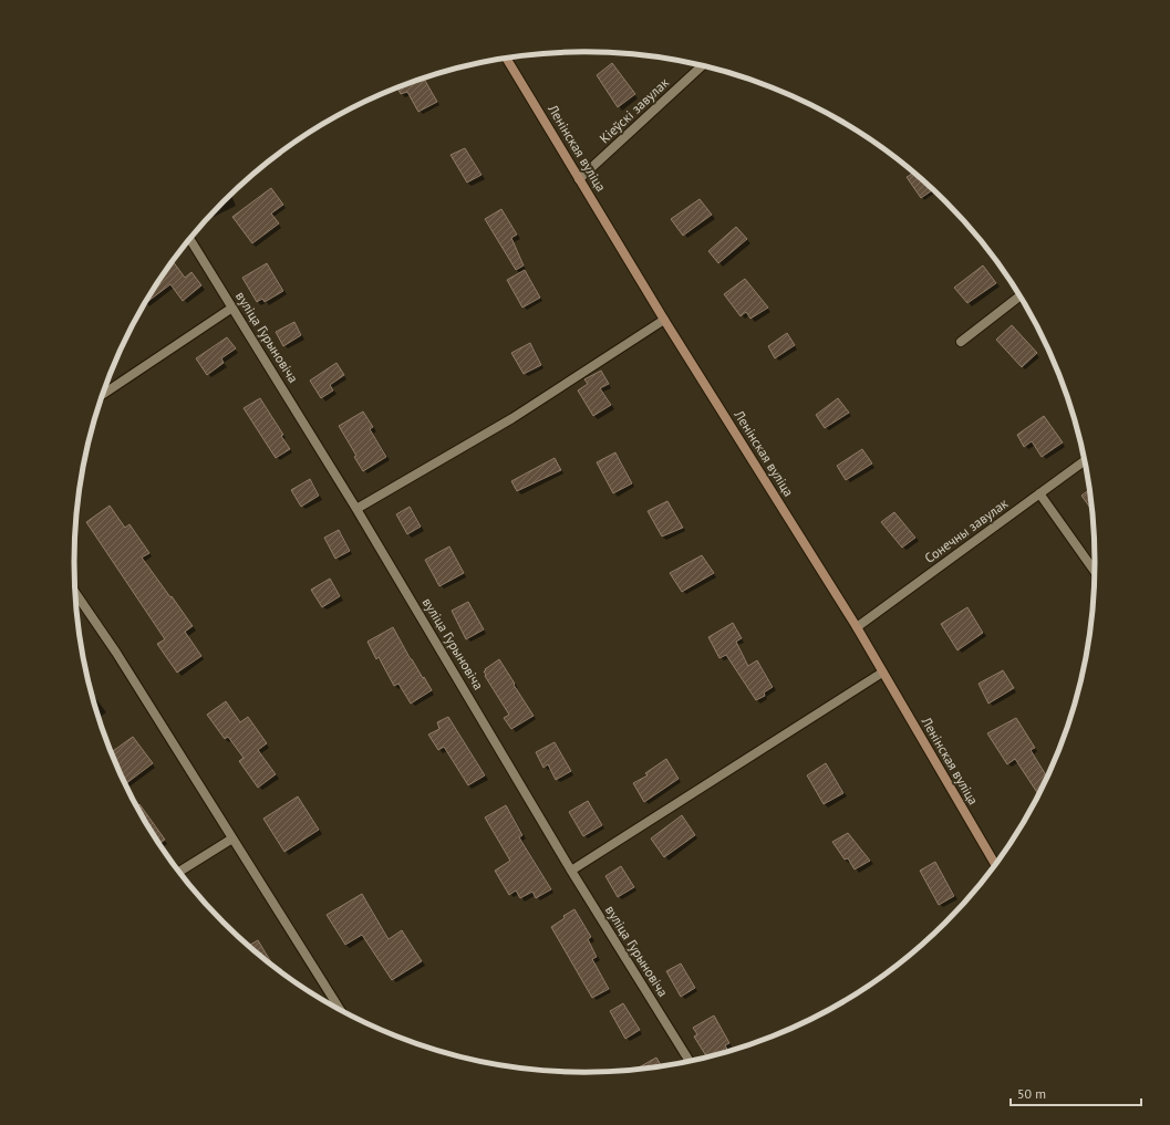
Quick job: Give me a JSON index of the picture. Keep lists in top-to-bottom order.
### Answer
{
  "streets": {
    "main road": ["Ленінская вуліца"],
    "street": ["Кіеўскі завулак", "вуліца Гурыновіча", "Сонечны завулак"]
  },
  "crossings": [
    ["Кіеўскі завулак", "Ленінская вуліца"],
    ["Ленінская вуліца", "Сонечны завулак"]
  ],
  "scale_bar": "50 m"
}
